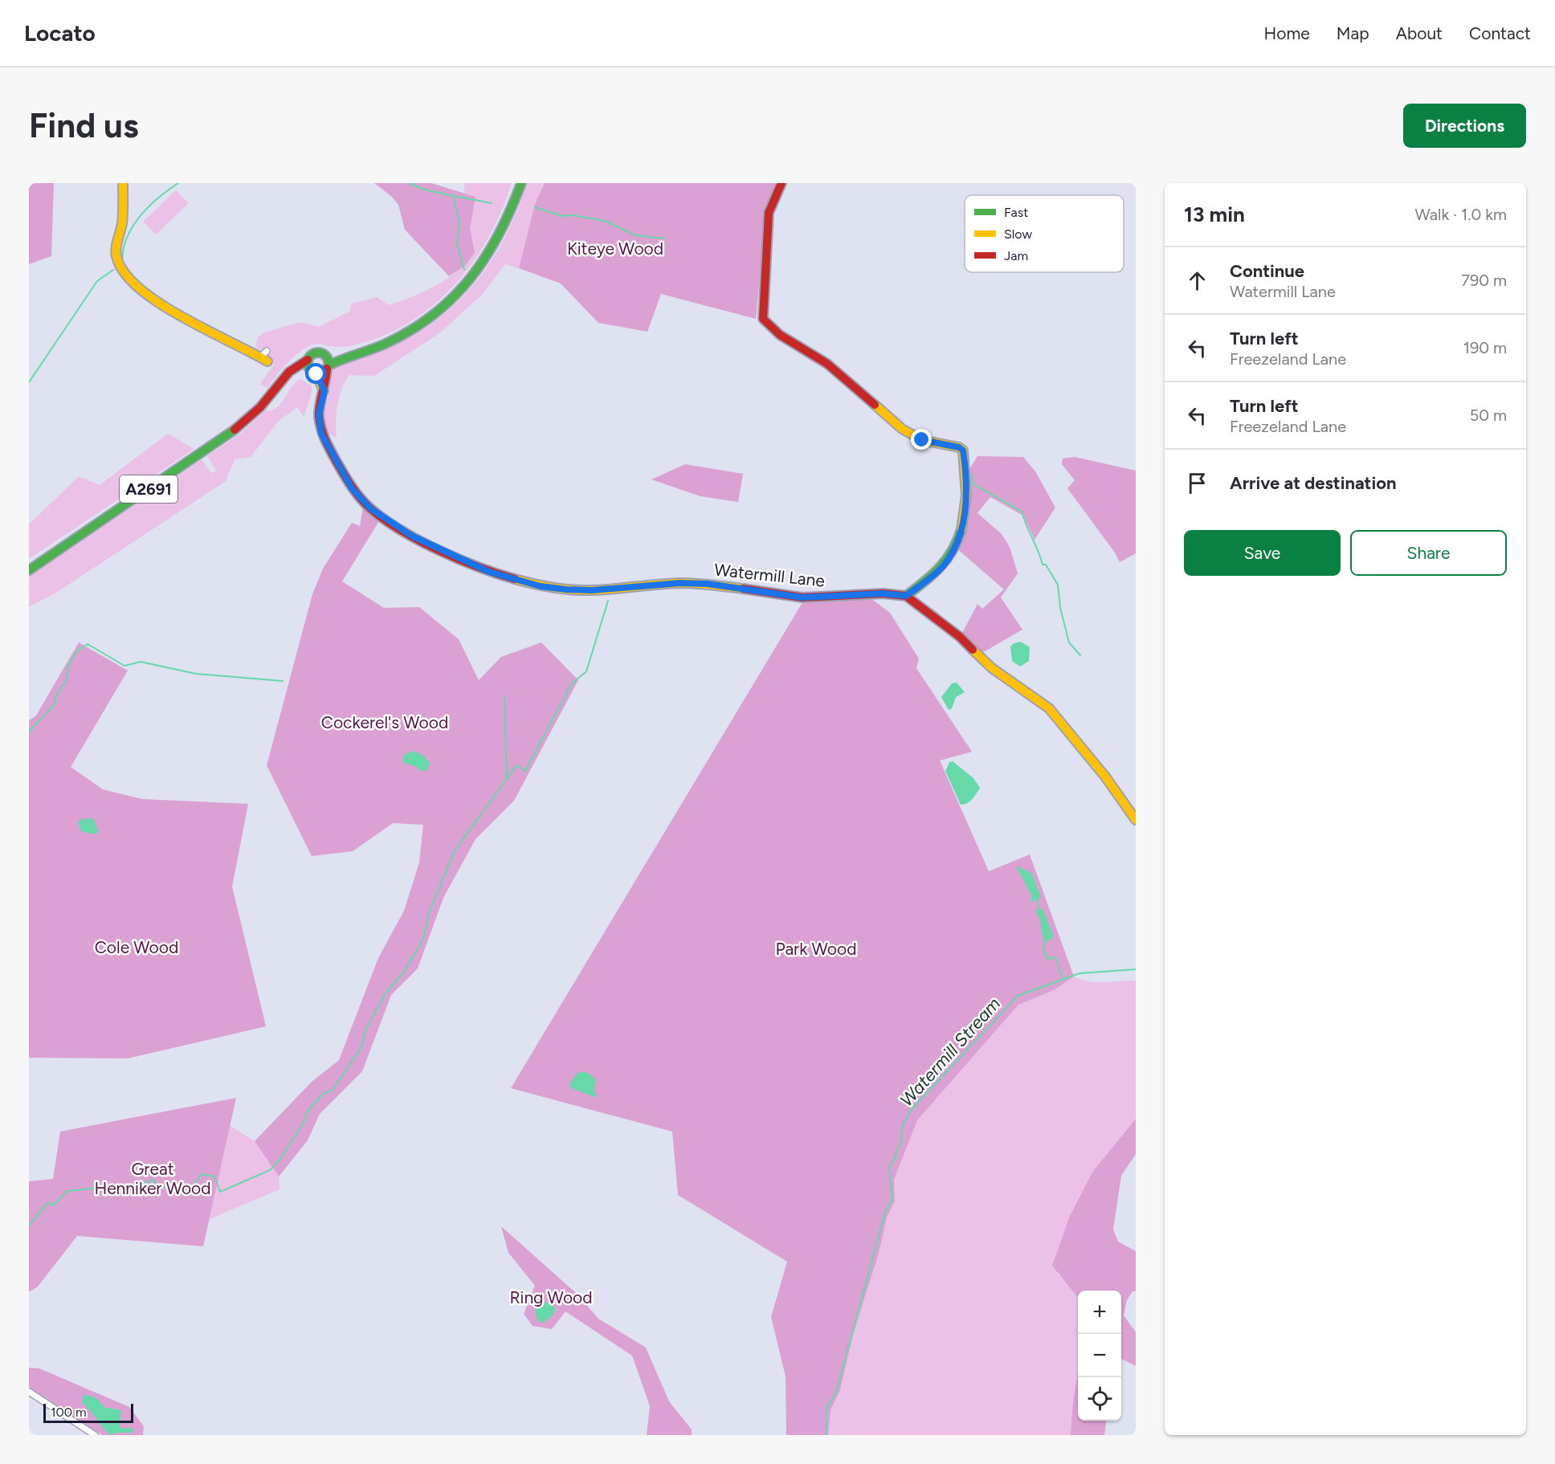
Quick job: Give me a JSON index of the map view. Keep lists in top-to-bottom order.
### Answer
{
  "streets": {
    "street": ["A2691", "Watermill Lane"]
  },
  "crossings": [
    ["A2691", "Watermill Lane"]
  ],
  "water": ["Watermill Stream"],
  "parks": [
    "Kiteye Wood",
    "Cockerel's Wood",
    "Cole Wood",
    "Park Wood",
    "Great Henniker Wood",
    "Ring Wood"
  ],
  "legend": ["Fast", "Slow", "Jam"],
  "scale_bar": "100 m",
  "page": {
    "header": "Locato",
    "nav": [
      "Home",
      "Map",
      "About",
      "Contact"
    ],
    "buttons": [
      "Directions",
      ["Save", "Share"]
    ],
    "title": "Find us",
    "heading": ["13 min", "Walk · 1.0 km"],
    "list": [
      ["Continue", "Watermill Lane", "790 m"],
      ["Turn left", "Freezeland Lane", "190 m"],
      ["Turn left", "Freezeland Lane", "50 m"],
      "Arrive at destination"
    ],
    "map_buttons": ["+", "−"],
    "scale": "100 m"
  }
}
